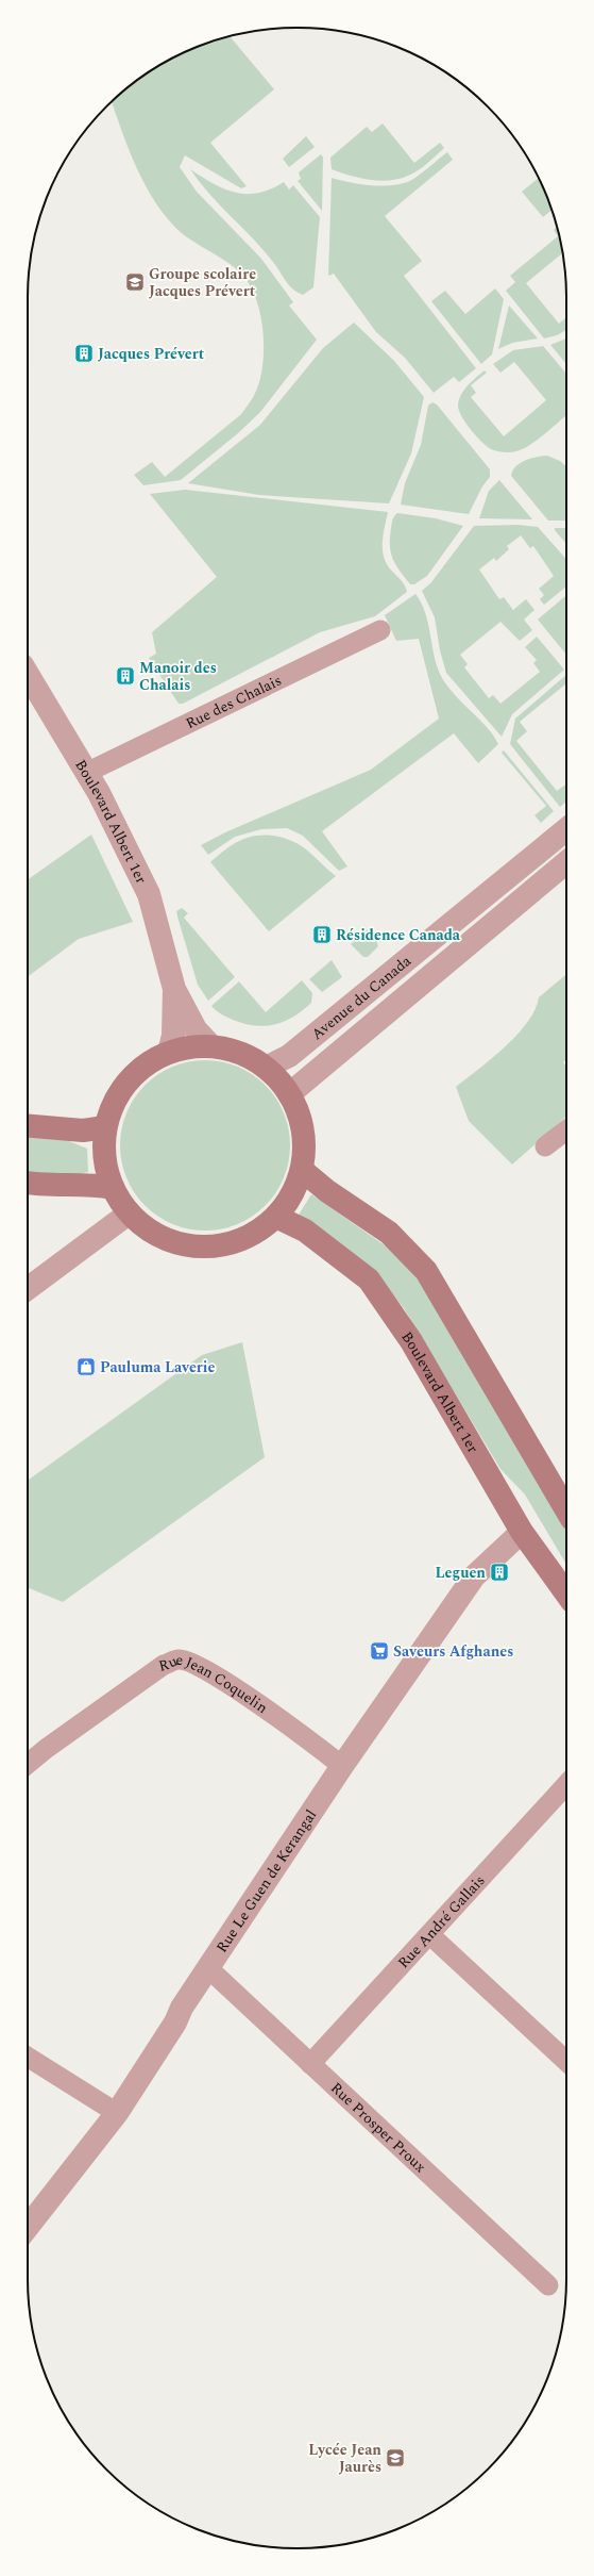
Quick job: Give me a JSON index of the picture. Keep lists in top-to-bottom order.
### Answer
{
  "streets": {
    "main road": ["Boulevard Albert 1er"],
    "street": [
      "Rue des Chalais",
      "Avenue du Canada",
      "Rue Jean Coquelin",
      "Rue Le Guen de Kerangal",
      "Rue André Gallais",
      "Rue Prosper Proux"
    ]
  },
  "crossings": [
    ["Rue des Chalais", "Boulevard Albert 1er"],
    ["Boulevard Albert 1er", "Rue Le Guen de Kerangal"],
    ["Rue Jean Coquelin", "Rue Le Guen de Kerangal"],
    ["Rue Le Guen de Kerangal", "Rue Prosper Proux"],
    ["Rue André Gallais", "Rue Prosper Proux"]
  ],
  "places": {
    "school or university": ["Groupe scolaire Jacques Prévert", "Lycée Jean Jaurès"],
    "building": [
      "Jacques Prévert",
      "Manoir des Chalais",
      "Résidence Canada",
      "Leguen"
    ],
    "shop": ["Pauluma Laverie"],
    "supermarket": ["Saveurs Afghanes"]
  }
}
